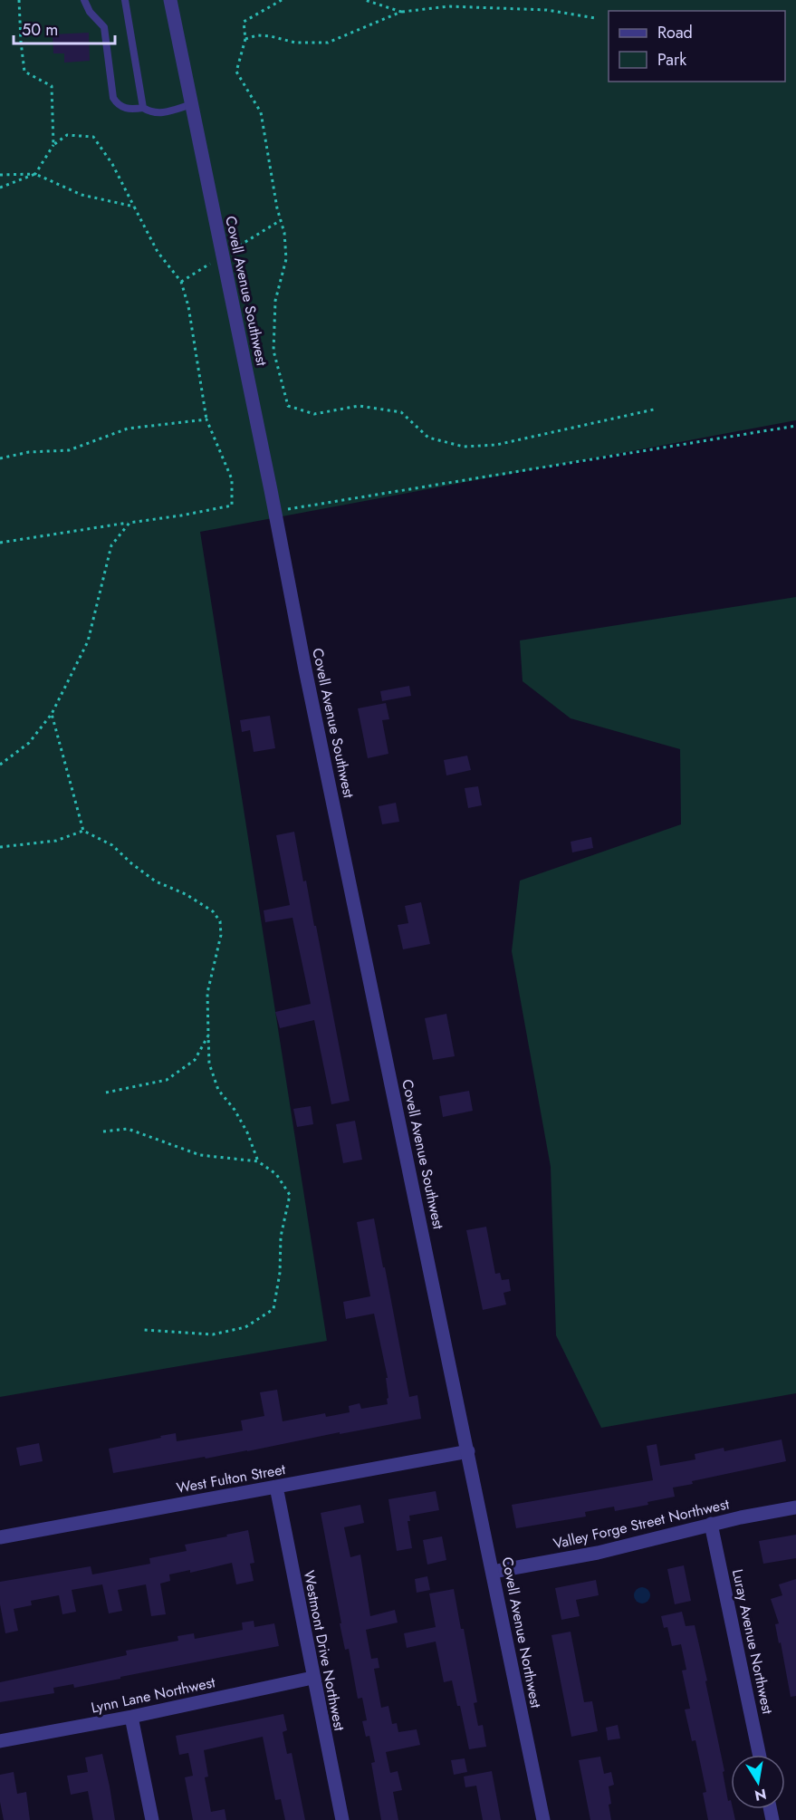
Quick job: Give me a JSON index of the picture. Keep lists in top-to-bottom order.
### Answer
{
  "streets": {
    "street": [
      "Covell Avenue Southwest",
      "West Fulton Street",
      "Valley Forge Street Northwest",
      "Covell Avenue Northwest",
      "Luray Avenue Northwest",
      "Westmont Drive Northwest",
      "Lynn Lane Northwest"
    ]
  },
  "crossings": [
    ["Covell Avenue Southwest", "West Fulton Street"],
    ["Covell Avenue Southwest", "Covell Avenue Northwest"],
    ["West Fulton Street", "Covell Avenue Northwest"],
    ["West Fulton Street", "Westmont Drive Northwest"],
    ["Valley Forge Street Northwest", "Covell Avenue Northwest"],
    ["Valley Forge Street Northwest", "Luray Avenue Northwest"],
    ["Westmont Drive Northwest", "Lynn Lane Northwest"]
  ],
  "legend": ["Road", "Park"],
  "scale_bar": "50 m",
  "north": "bottom"
}
